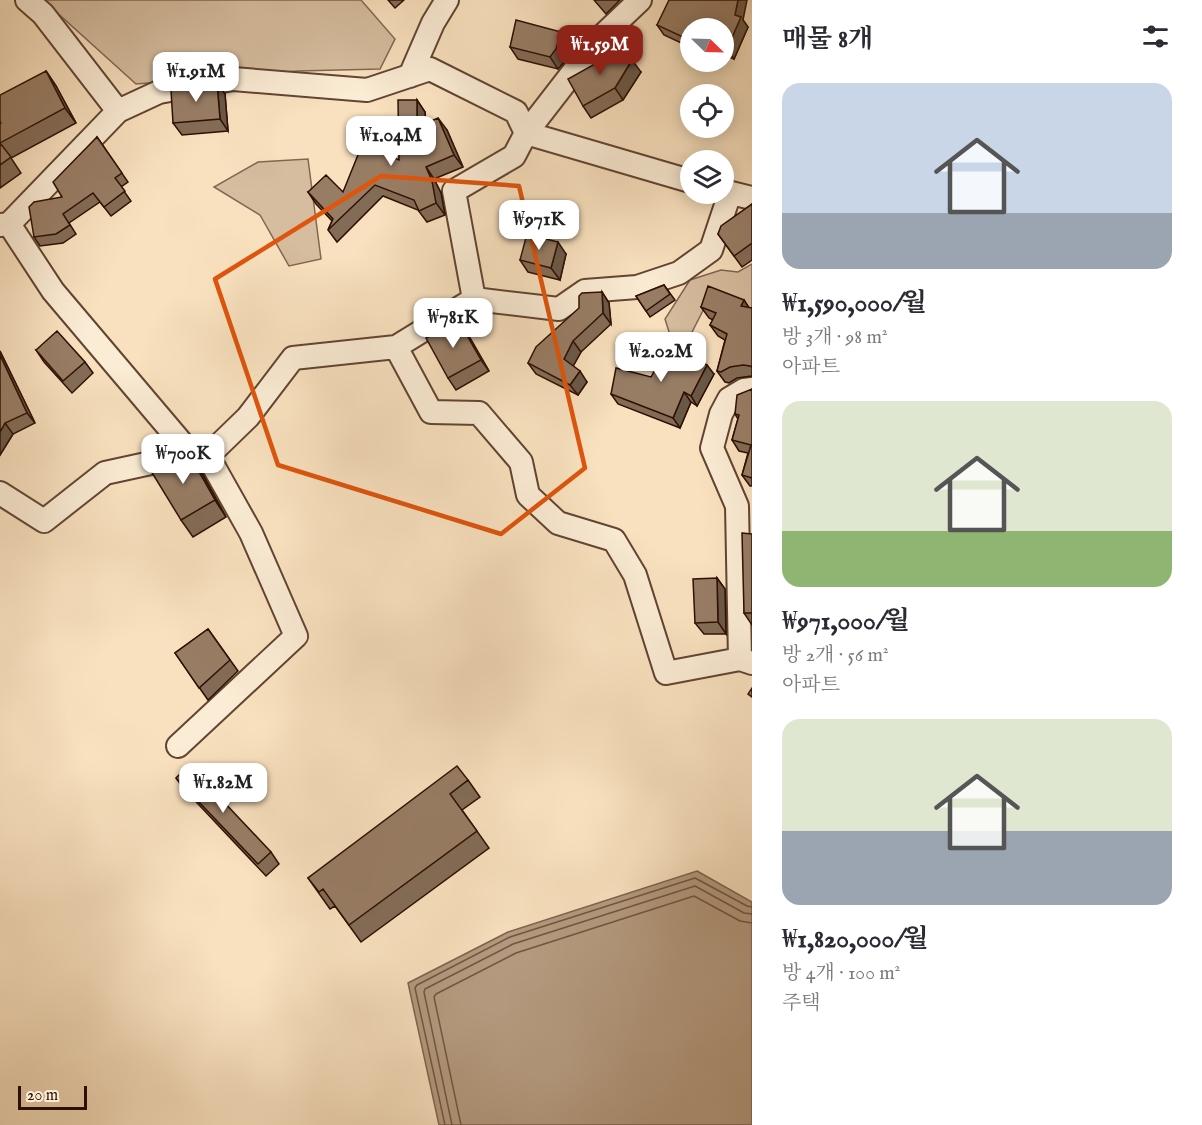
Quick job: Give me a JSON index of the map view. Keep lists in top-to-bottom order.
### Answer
{
  "scale_bar": "20 m",
  "north": "bottom right",
  "page": {
    "heading": "매물 8개",
    "price": [
      "₩1.59M",
      "₩1.91M",
      "₩1.04M",
      "₩971K",
      "₩781K",
      "₩2.02M",
      "₩700K",
      "₩1.82M"
    ],
    "list": [
      {
        "name": "₩1,590,000/월",
        "note": "방 3개 · 98 m² · 아파트"
      },
      {
        "name": "₩971,000/월",
        "note": "방 2개 · 56 m² · 아파트"
      },
      {
        "name": "₩1,820,000/월",
        "note": "방 4개 · 100 m² · 주택"
      }
    ],
    "scale": "20 m"
  }
}
